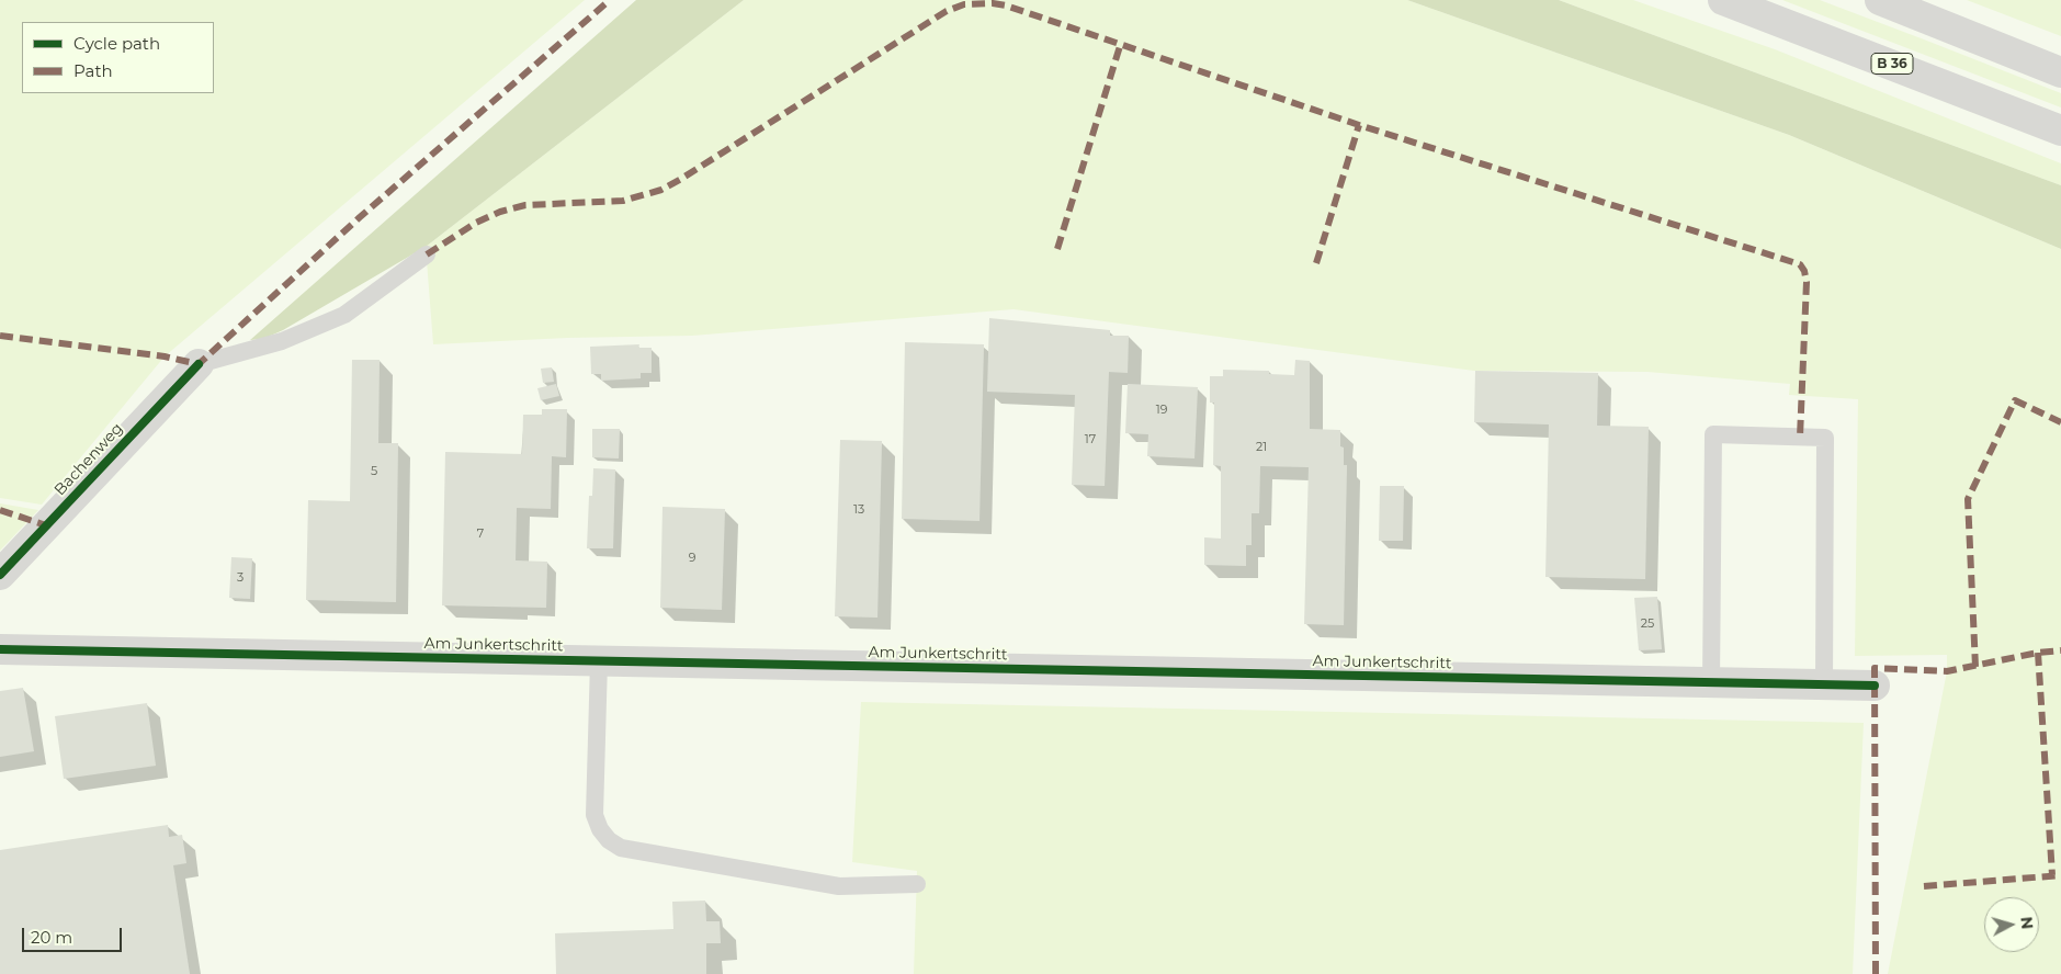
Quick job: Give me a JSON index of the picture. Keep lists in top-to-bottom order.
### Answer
{
  "streets": {
    "main road": ["B 36", "Bachenweg", "Am Junkertschritt"]
  },
  "house_numbers": [
    "19",
    "17",
    "21",
    "5",
    "13",
    "7",
    "9",
    "3",
    "25"
  ],
  "legend": ["Cycle path", "Path"],
  "scale_bar": "20 m",
  "north": "right"
}
